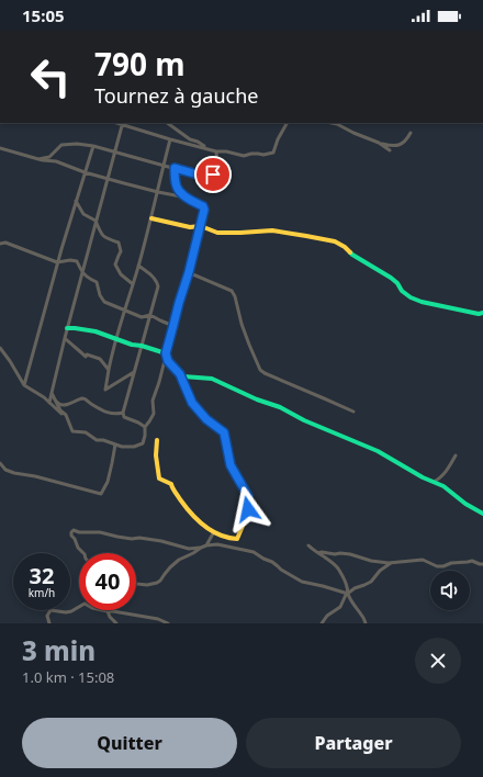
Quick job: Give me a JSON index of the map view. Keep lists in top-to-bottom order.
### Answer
{
  "page": {
    "status": "15:05",
    "turn": ["790 m", "Tournez à gauche"],
    "speed": "32 km/h",
    "limit": "40",
    "heading": ["3 min", "1.0 km · 15:08"],
    "buttons": ["Quitter", "Partager"]
  }
}
